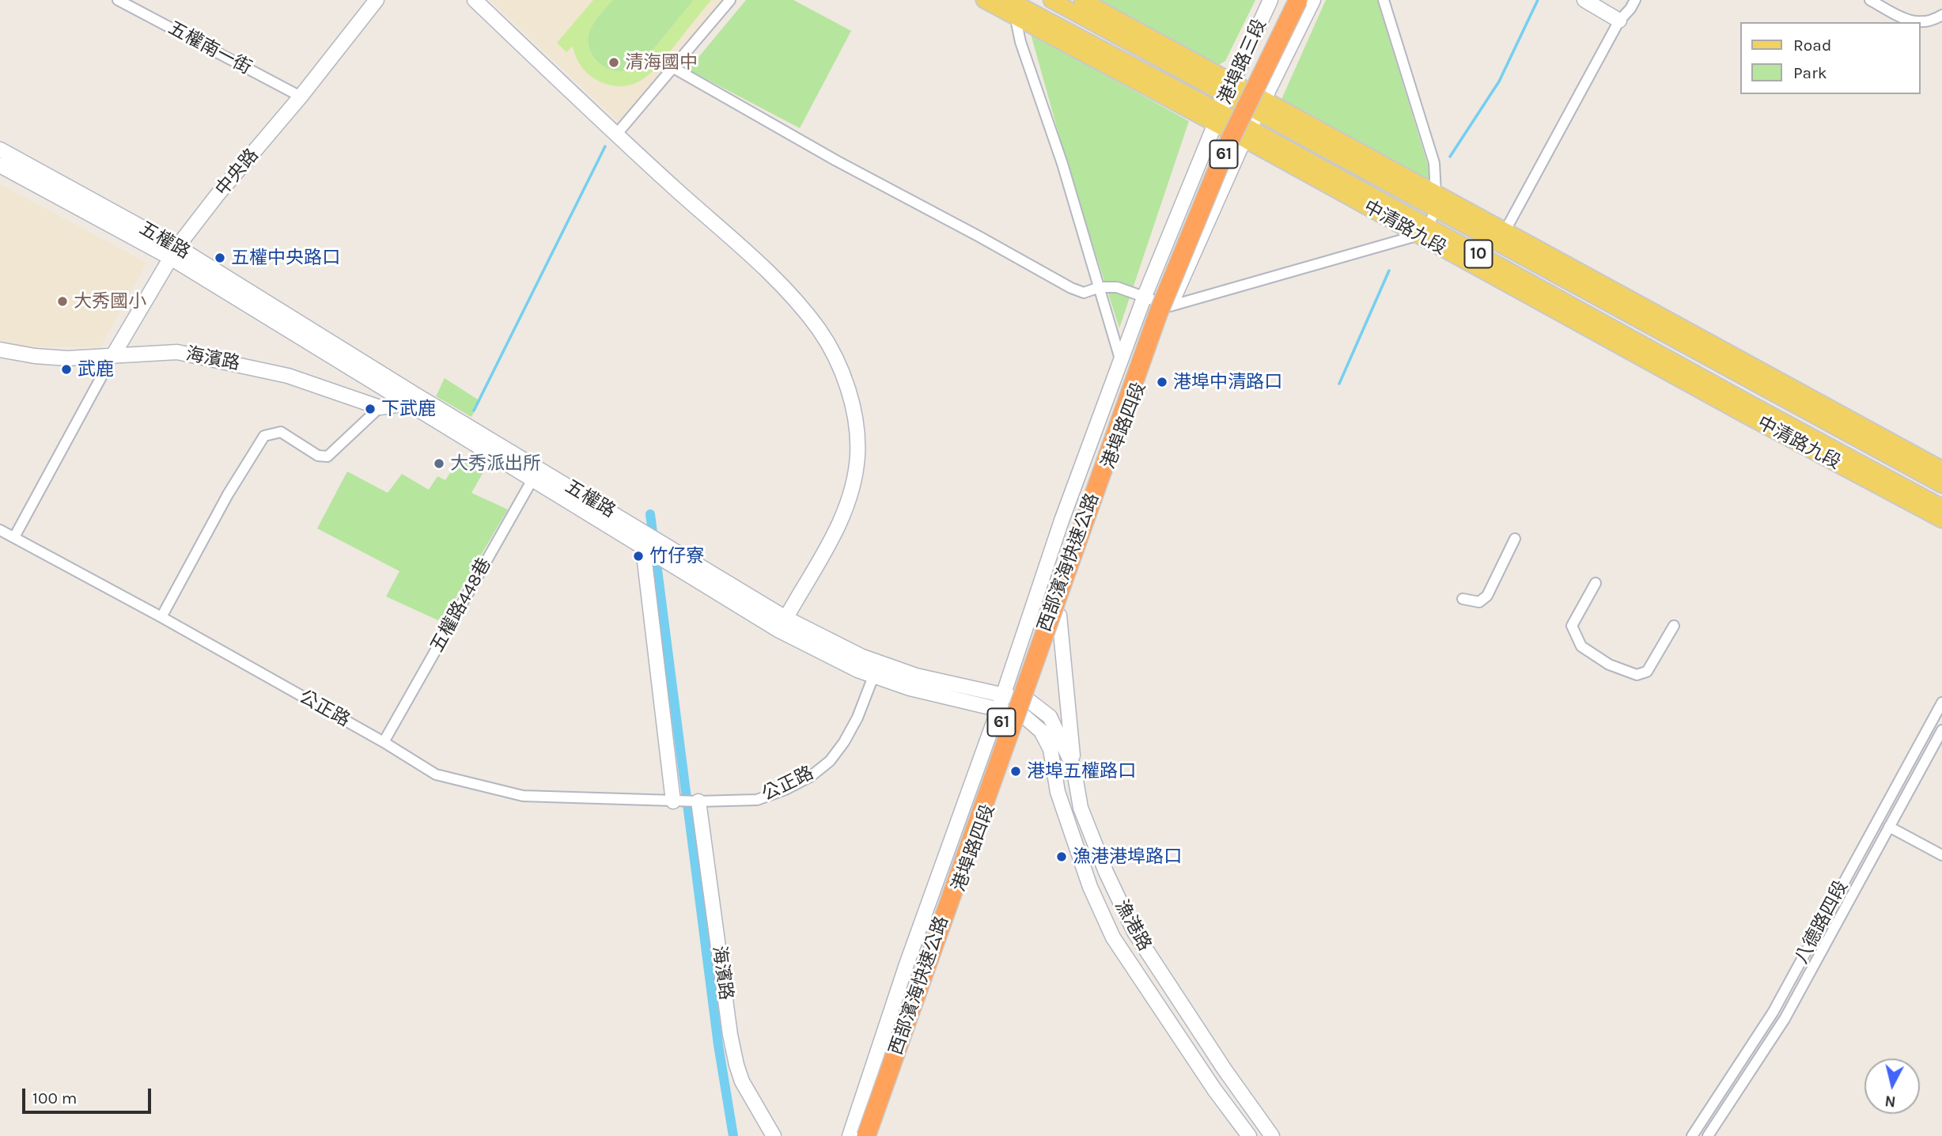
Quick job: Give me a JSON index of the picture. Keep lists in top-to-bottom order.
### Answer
{
  "streets": {
    "highway": ["61", "西部濱海快速公路"],
    "main road": ["中清路九段", "10"],
    "street": [
      "五權南一街",
      "港埠路三段",
      "中央路",
      "五權路",
      "海濱路",
      "港埠路四段",
      "五權路448巷",
      "公正路",
      "八德路四段",
      "漁港路"
    ]
  },
  "crossings": [
    ["五權南一街", "中央路"],
    ["港埠路三段", "中清路九段"],
    ["港埠路三段", "港埠路四段"],
    ["中央路", "五權路"],
    ["中央路", "海濱路"],
    ["中清路九段", "港埠路四段"],
    ["五權路", "海濱路"],
    ["五權路", "港埠路四段"],
    ["五權路", "五權路448巷"],
    ["五權路", "公正路"],
    ["五權路", "漁港路"],
    ["海濱路", "公正路"],
    ["港埠路四段", "漁港路"],
    ["五權路448巷", "公正路"]
  ],
  "places": [
    "清海國中",
    "五權中央路口",
    "大秀國小",
    "武鹿",
    "港埠中清路口",
    "下武鹿",
    "大秀派出所",
    "竹仔寮",
    "港埠五權路口",
    "漁港港埠路口"
  ],
  "legend": ["Road", "Park"],
  "scale_bar": "100 m",
  "north": "bottom"
}
